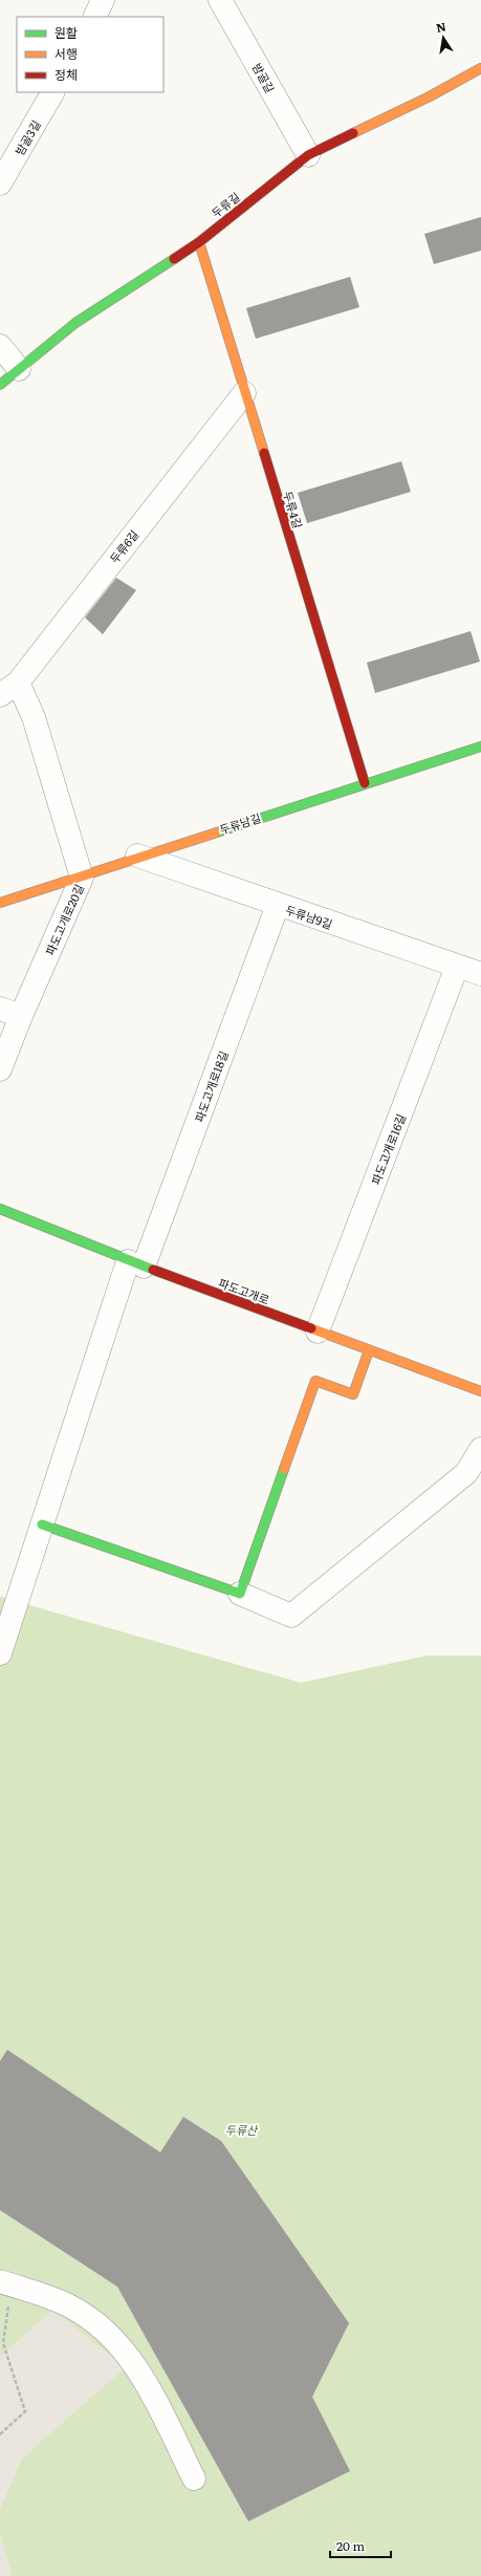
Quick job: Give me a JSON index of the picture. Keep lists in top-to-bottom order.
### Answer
{
  "streets": {
    "street": [
      "밤골길",
      "밤골3길",
      "두류길",
      "두류4길",
      "두류6길",
      "두류남길",
      "두류남9길",
      "파도고개로20길",
      "파도고개로18길",
      "파도고개로16길",
      "파도고개로"
    ]
  },
  "crossings": [
    ["밤골길", "두류길"],
    ["두류길", "두류4길"],
    ["두류4길", "두류6길"],
    ["두류4길", "두류남길"],
    ["두류6길", "파도고개로20길"],
    ["두류남길", "두류남9길"],
    ["두류남길", "파도고개로20길"],
    ["두류남9길", "파도고개로18길"],
    ["두류남9길", "파도고개로16길"],
    ["파도고개로18길", "파도고개로"],
    ["파도고개로16길", "파도고개로"]
  ],
  "parks": ["두류산"],
  "legend": ["원활", "서행", "정체"],
  "scale_bar": "20 m",
  "north": "top"
}
